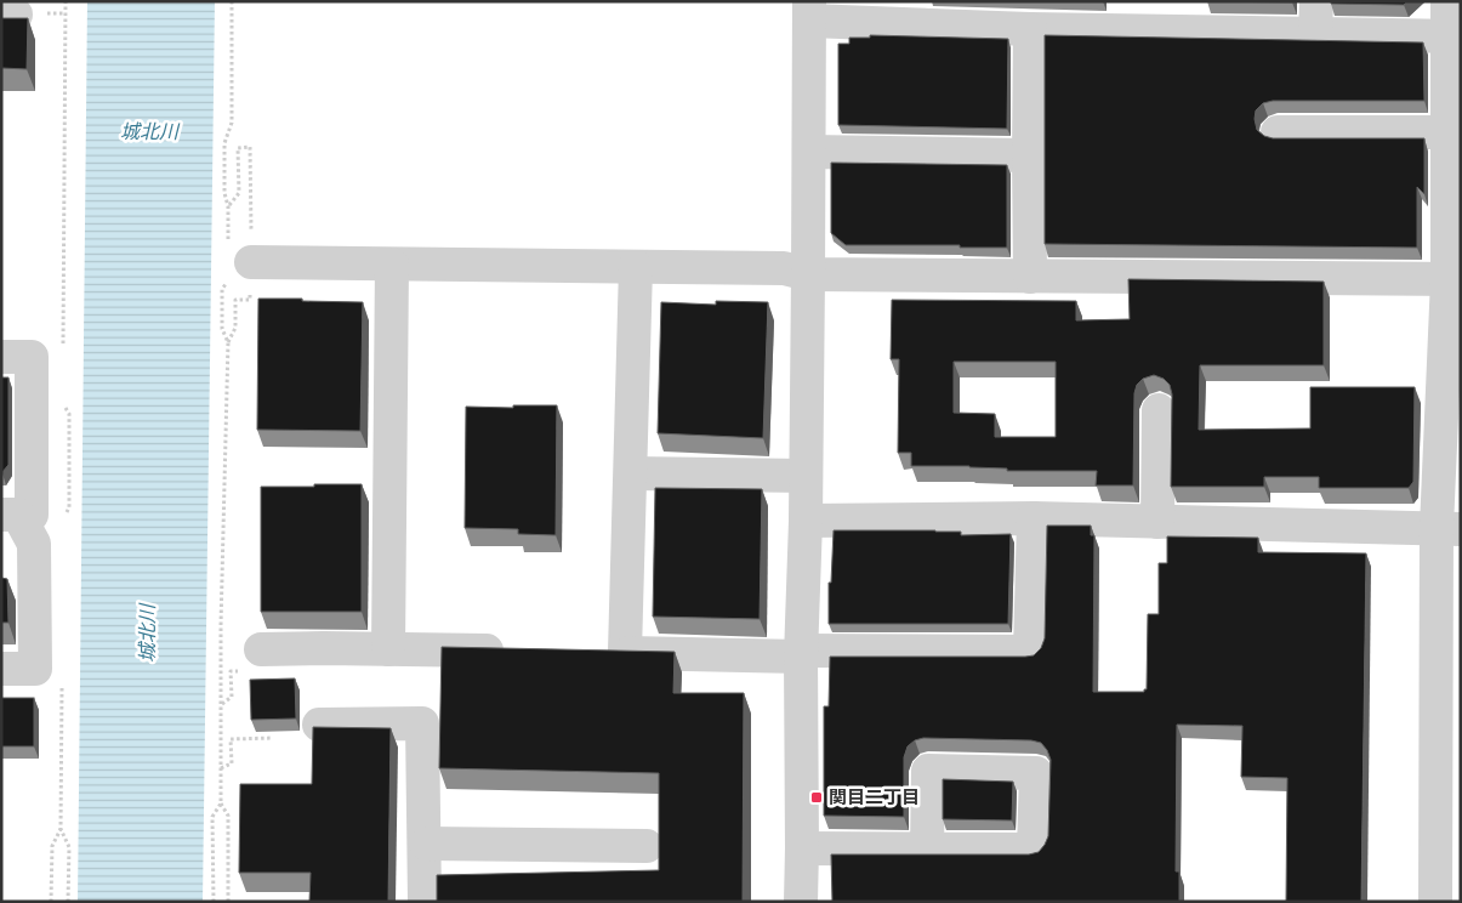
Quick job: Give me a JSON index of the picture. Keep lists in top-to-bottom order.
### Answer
{
  "water": ["城北川"],
  "places": {
    "transit": ["関目二丁目"]
  }
}
